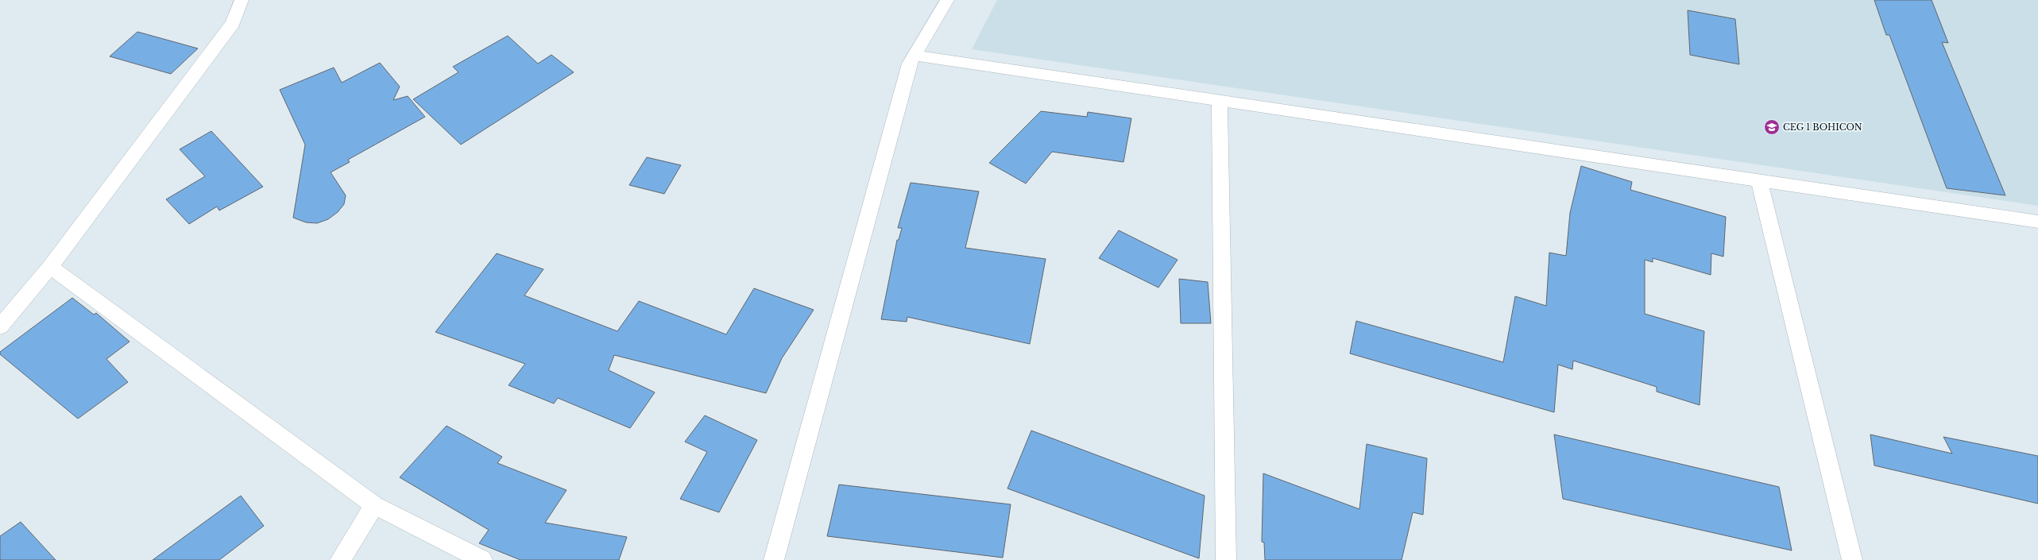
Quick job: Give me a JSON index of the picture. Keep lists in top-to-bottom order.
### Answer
{
  "places": {
    "school or university": ["CEG 1 BOHICON"]
  }
}
